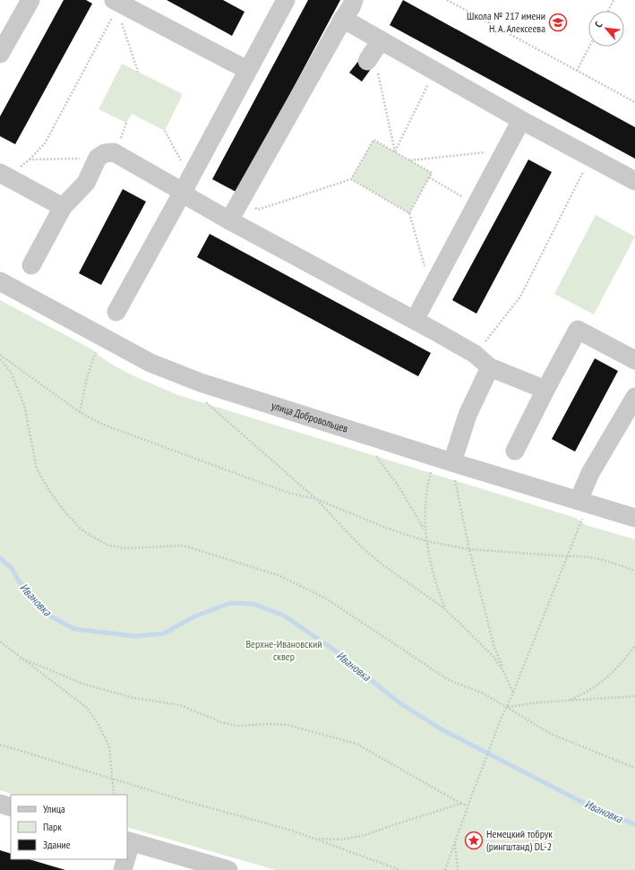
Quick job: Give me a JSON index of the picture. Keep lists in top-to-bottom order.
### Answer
{
  "streets": {
    "street": ["улица Добровольцев"]
  },
  "water": ["Ивановка"],
  "parks": ["Верхне-Ивановский сквер"],
  "places": {
    "school or university": ["Школа № 217 имени Н. А. Алексеева"],
    "place": ["Немецкий тобрук (рингштанд) DL-2"]
  },
  "legend": ["Улица", "Парк", "Здание"],
  "north": "top left"
}
